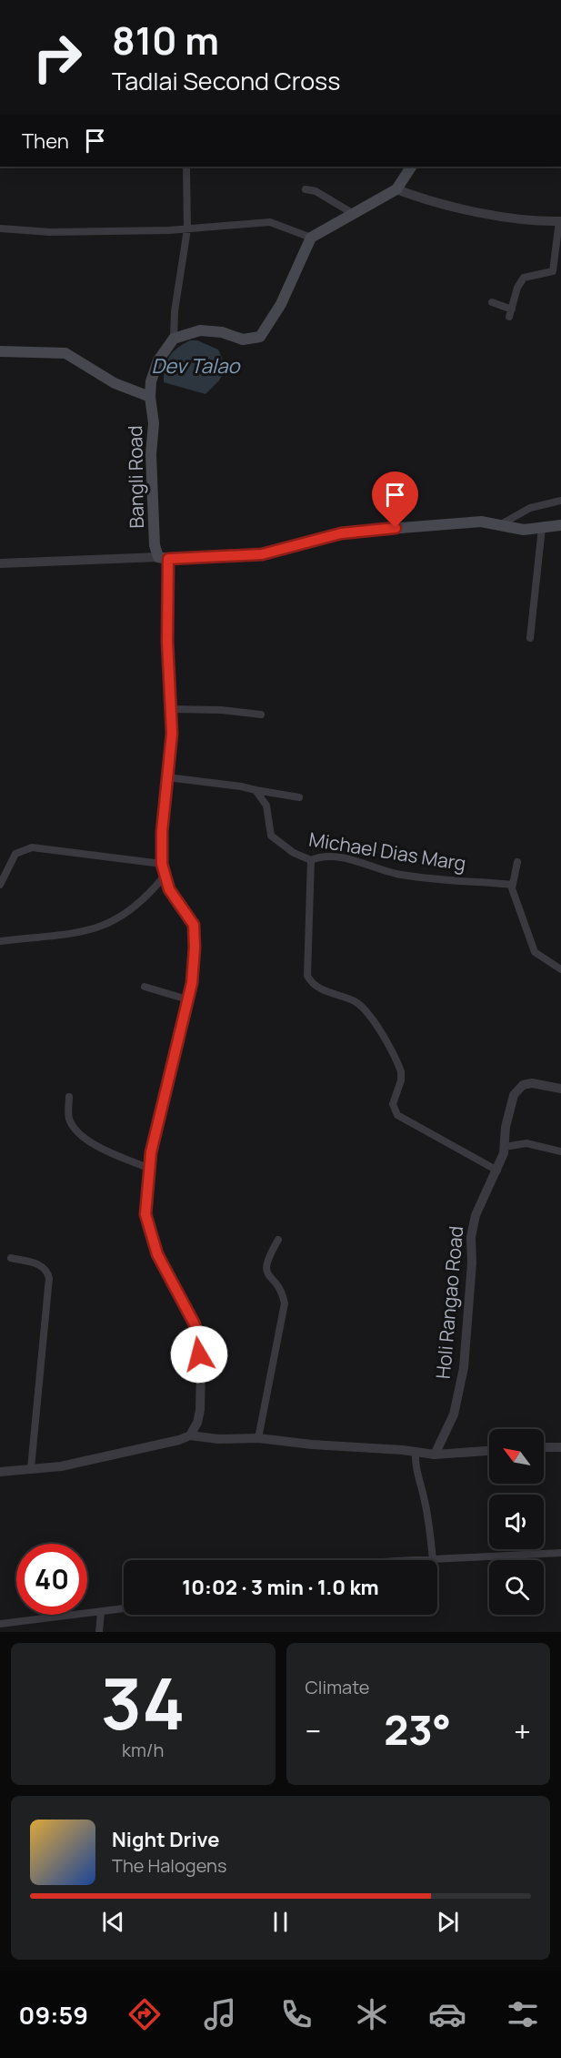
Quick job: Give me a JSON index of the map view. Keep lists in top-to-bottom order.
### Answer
{
  "streets": {
    "main road": ["Bangli Road"],
    "street": ["Michael Dias Marg", "Holi Rangao Road"]
  },
  "water": ["Dev Talao"],
  "north": "top left",
  "page": {
    "turn": ["810 m", "Tadlai Second Cross"],
    "then": "Then",
    "limit": "40",
    "trip": "10:02 · 3 min · 1.0 km",
    "tile": [
      ["34", "km/h"],
      "Climate"
    ],
    "heat": ["−", "23°", "+"],
    "song": ["Night Drive", "The Halogens"],
    "tabs": "09:59"
  }
}
